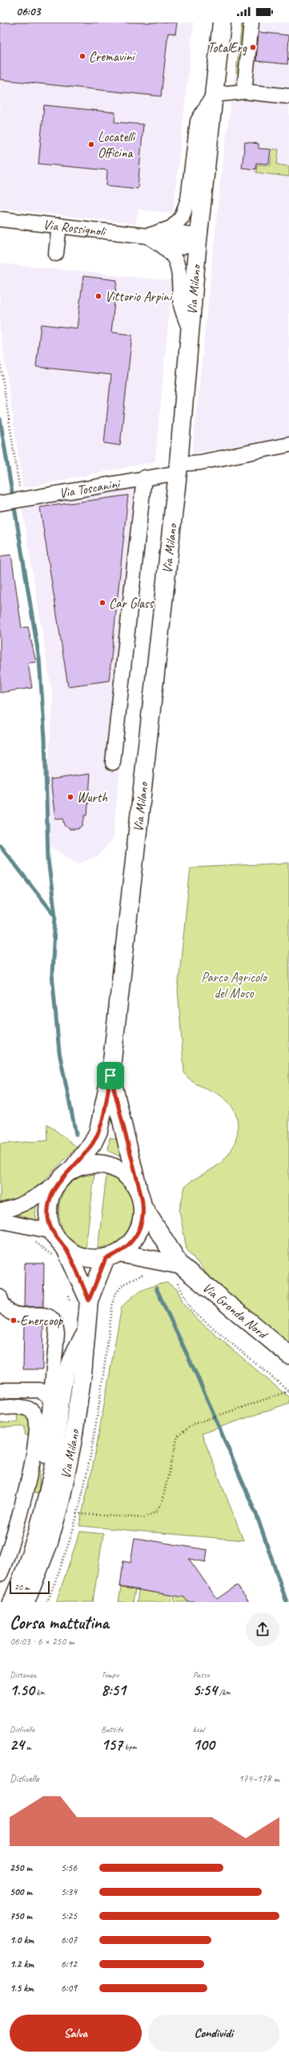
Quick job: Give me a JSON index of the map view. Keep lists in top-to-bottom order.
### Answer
{
  "streets": {
    "main road": ["Via Milano", "Via Gronda Nord"],
    "street": ["Via Rossignoli", "Via Toscanini"]
  },
  "crossings": [
    ["Via Rossignoli", "Via Milano"],
    ["Via Milano", "Via Toscanini"],
    ["Via Milano", "Via Gronda Nord"]
  ],
  "parks": ["Parco Agricolo del Moso"],
  "places": [
    "TotalErg",
    "Cremavini",
    "Locatelli Officina",
    "Vittorio Arpini",
    "Car Glass",
    "Wurth",
    "Enercoop"
  ],
  "scale_bar": "20 m",
  "page": {
    "status": "06:03",
    "scale": "20 m",
    "heading": ["Corsa mattutina", "06:03 · 6 × 250 m"],
    "stats": [
      ["Distanza", "1.50 km"],
      ["Tempo", "8:51"],
      ["Passo", "5:54 /km"],
      ["Dislivello", "24 m"],
      ["Battito", "157 bpm"],
      ["kcal", "100"]
    ],
    "chart": ["Dislivello", "174–178 m"],
    "list": [
      {
        "name": "250 m",
        "note": "5:56"
      },
      {
        "name": "500 m",
        "note": "5:34"
      },
      {
        "name": "750 m",
        "note": "5:25"
      },
      {
        "name": "1.0 km",
        "note": "6:07"
      },
      {
        "name": "1.2 km",
        "note": "6:12"
      },
      {
        "name": "1.5 km",
        "note": "6:09"
      }
    ],
    "buttons": ["Salva", "Condividi"]
  }
}
